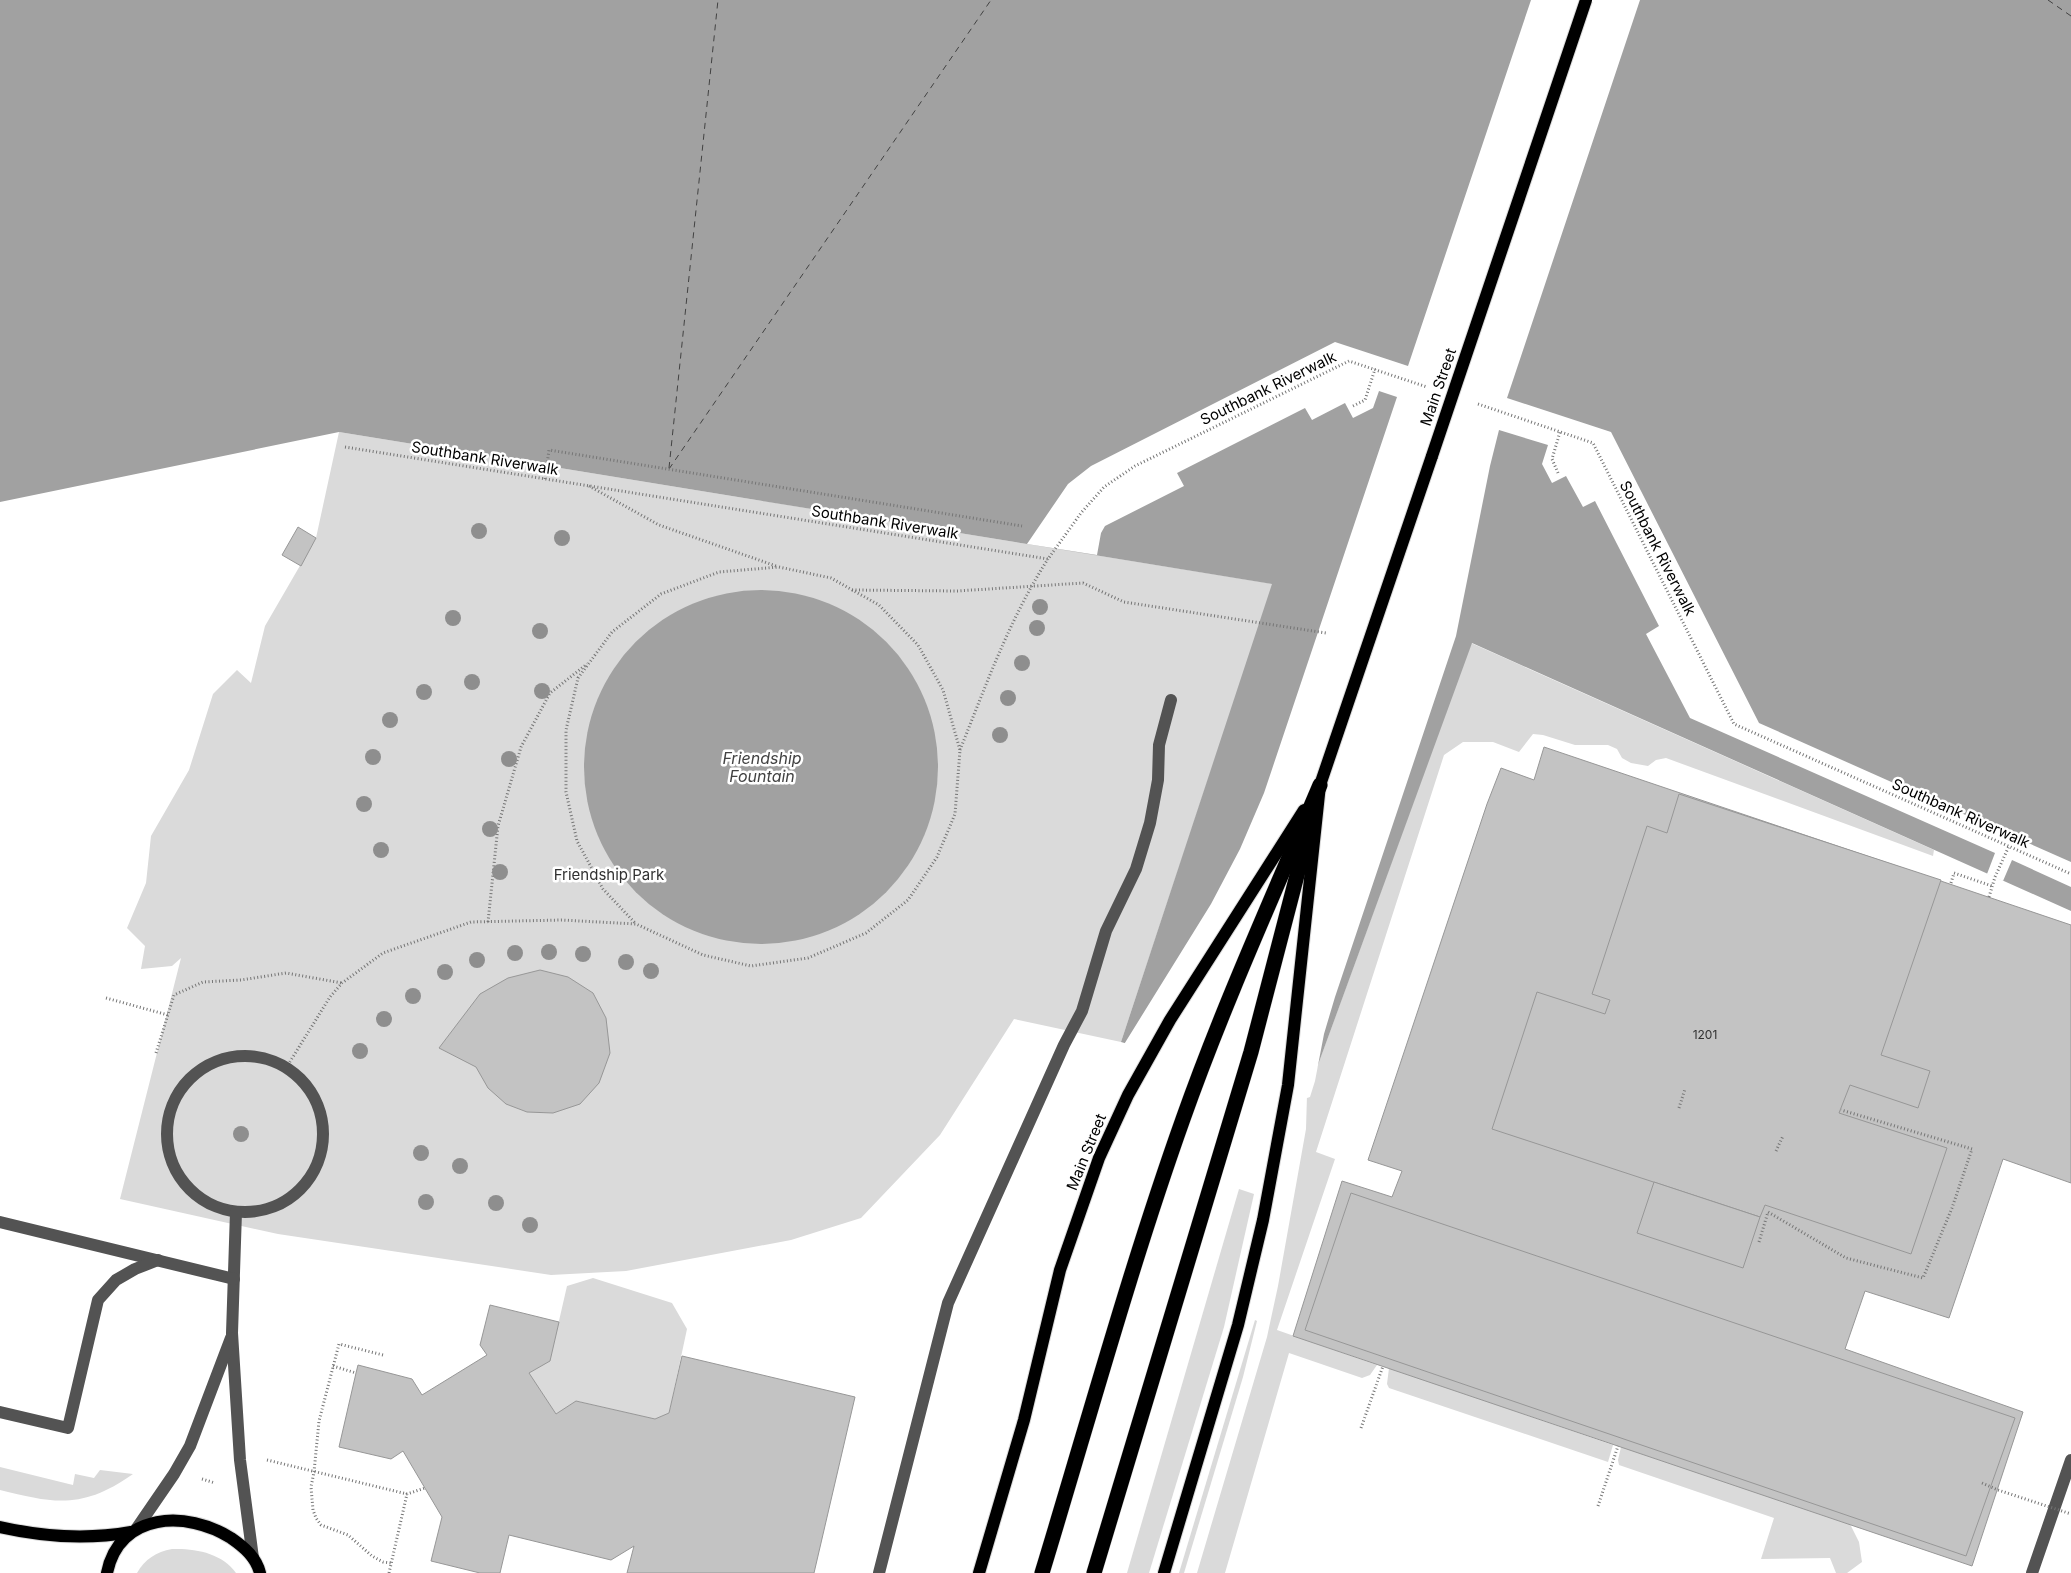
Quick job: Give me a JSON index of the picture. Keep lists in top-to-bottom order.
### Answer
{
  "streets": {
    "main road": ["Main Street"],
    "path": ["Southbank Riverwalk"]
  },
  "water": ["Friendship Fountain"],
  "parks": ["Friendship Park"],
  "house_numbers": ["1201"]
}
